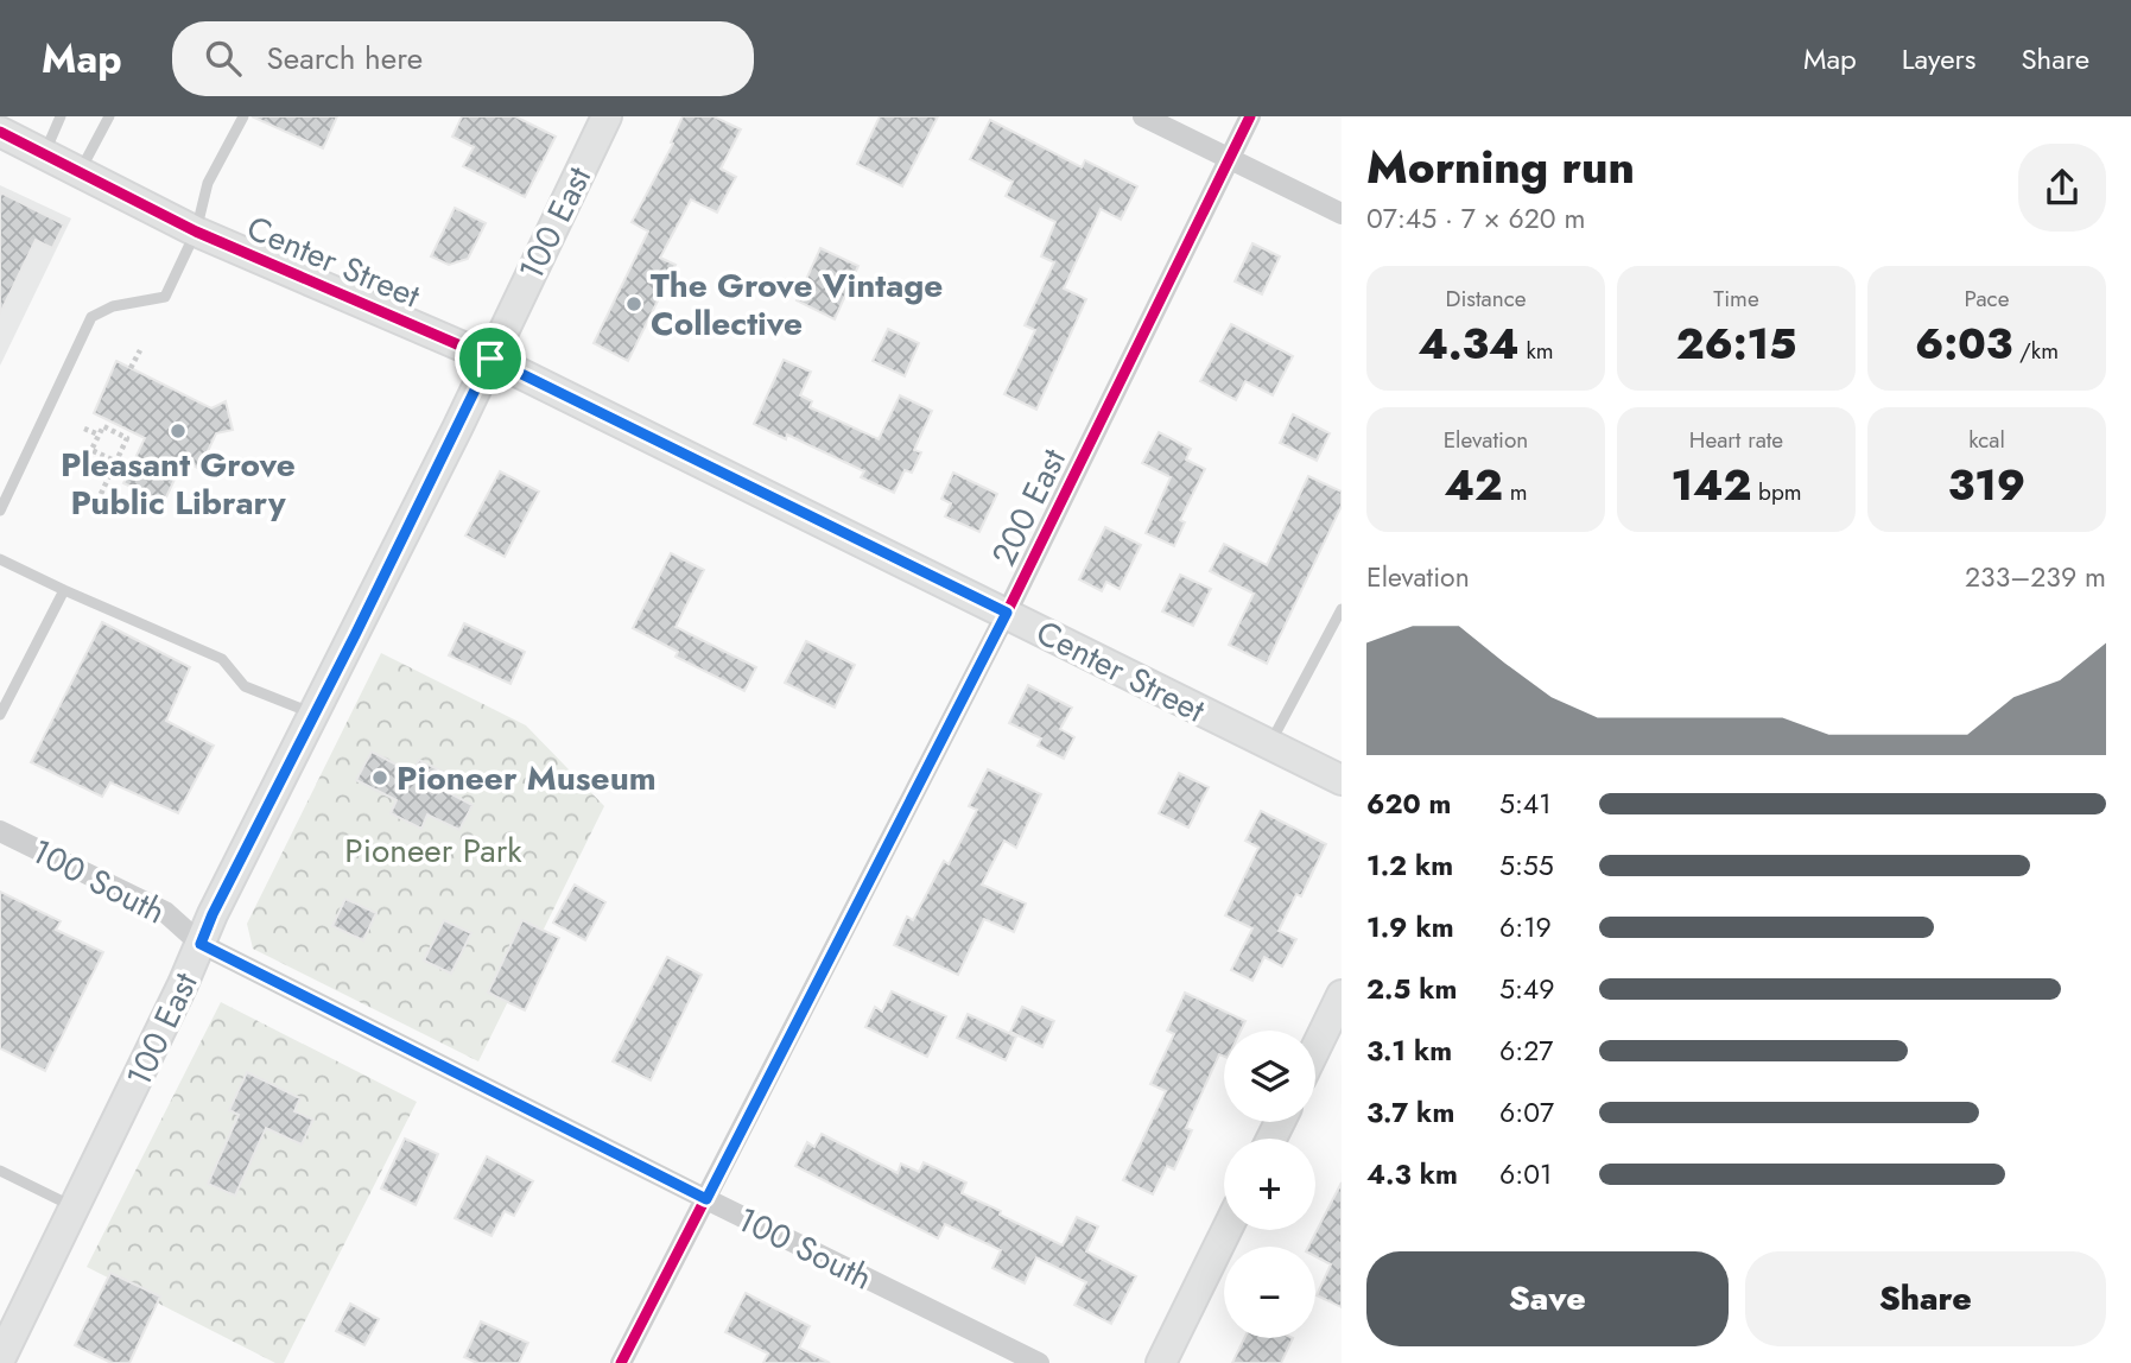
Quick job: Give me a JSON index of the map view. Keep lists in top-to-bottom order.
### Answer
{
  "streets": {
    "main road": ["100 East", "Center Street"],
    "street": ["200 East", "100 South"]
  },
  "crossings": [
    ["100 East", "Center Street"],
    ["100 East", "100 South"],
    ["Center Street", "200 East"],
    ["200 East", "100 South"]
  ],
  "parks": ["Pioneer Park"],
  "places": ["The Grove Vintage Collective", "Pleasant Grove Public Library", "Pioneer Museum"],
  "page": {
    "header": "Map",
    "search": "Search here",
    "nav": ["Map", "Layers", "Share"],
    "heading": ["Morning run", "07:45 · 7 × 620 m"],
    "stats": [
      ["Distance", "4.34 km"],
      ["Time", "26:15"],
      ["Pace", "6:03 /km"],
      ["Elevation", "42 m"],
      ["Heart rate", "142 bpm"],
      ["kcal", "319"]
    ],
    "chart": ["Elevation", "233–239 m"],
    "list": [
      {
        "name": "620 m",
        "note": "5:41"
      },
      {
        "name": "1.2 km",
        "note": "5:55"
      },
      {
        "name": "1.9 km",
        "note": "6:19"
      },
      {
        "name": "2.5 km",
        "note": "5:49"
      },
      {
        "name": "3.1 km",
        "note": "6:27"
      },
      {
        "name": "3.7 km",
        "note": "6:07"
      },
      {
        "name": "4.3 km",
        "note": "6:01"
      }
    ],
    "map_buttons": ["+", "−"],
    "buttons": ["Save", "Share"]
  }
}
